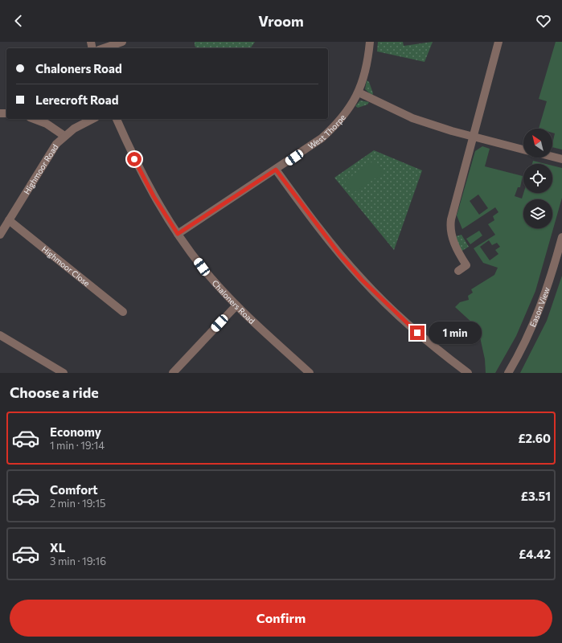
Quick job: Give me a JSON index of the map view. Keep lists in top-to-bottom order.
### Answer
{
  "streets": {
    "street": [
      "West Thorpe",
      "Highmoor Road",
      "Highmoor Close",
      "Chaloners Road",
      "Eason View"
    ]
  },
  "crossings": [
    ["West Thorpe", "Chaloners Road"],
    ["Highmoor Road", "Highmoor Close"]
  ],
  "north": "top left",
  "page": {
    "header": "Vroom",
    "banner": ["Chaloners Road", "Lerecroft Road"],
    "bubble": "1 min",
    "heading": "Choose a ride",
    "list": [
      {
        "name": "Economy",
        "note": "1 min · 19:14",
        "value": "£2.60"
      },
      {
        "name": "Comfort",
        "note": "2 min · 19:15",
        "value": "£3.51"
      },
      {
        "name": "XL",
        "note": "3 min · 19:16",
        "value": "£4.42"
      }
    ],
    "buttons": "Confirm"
  }
}
